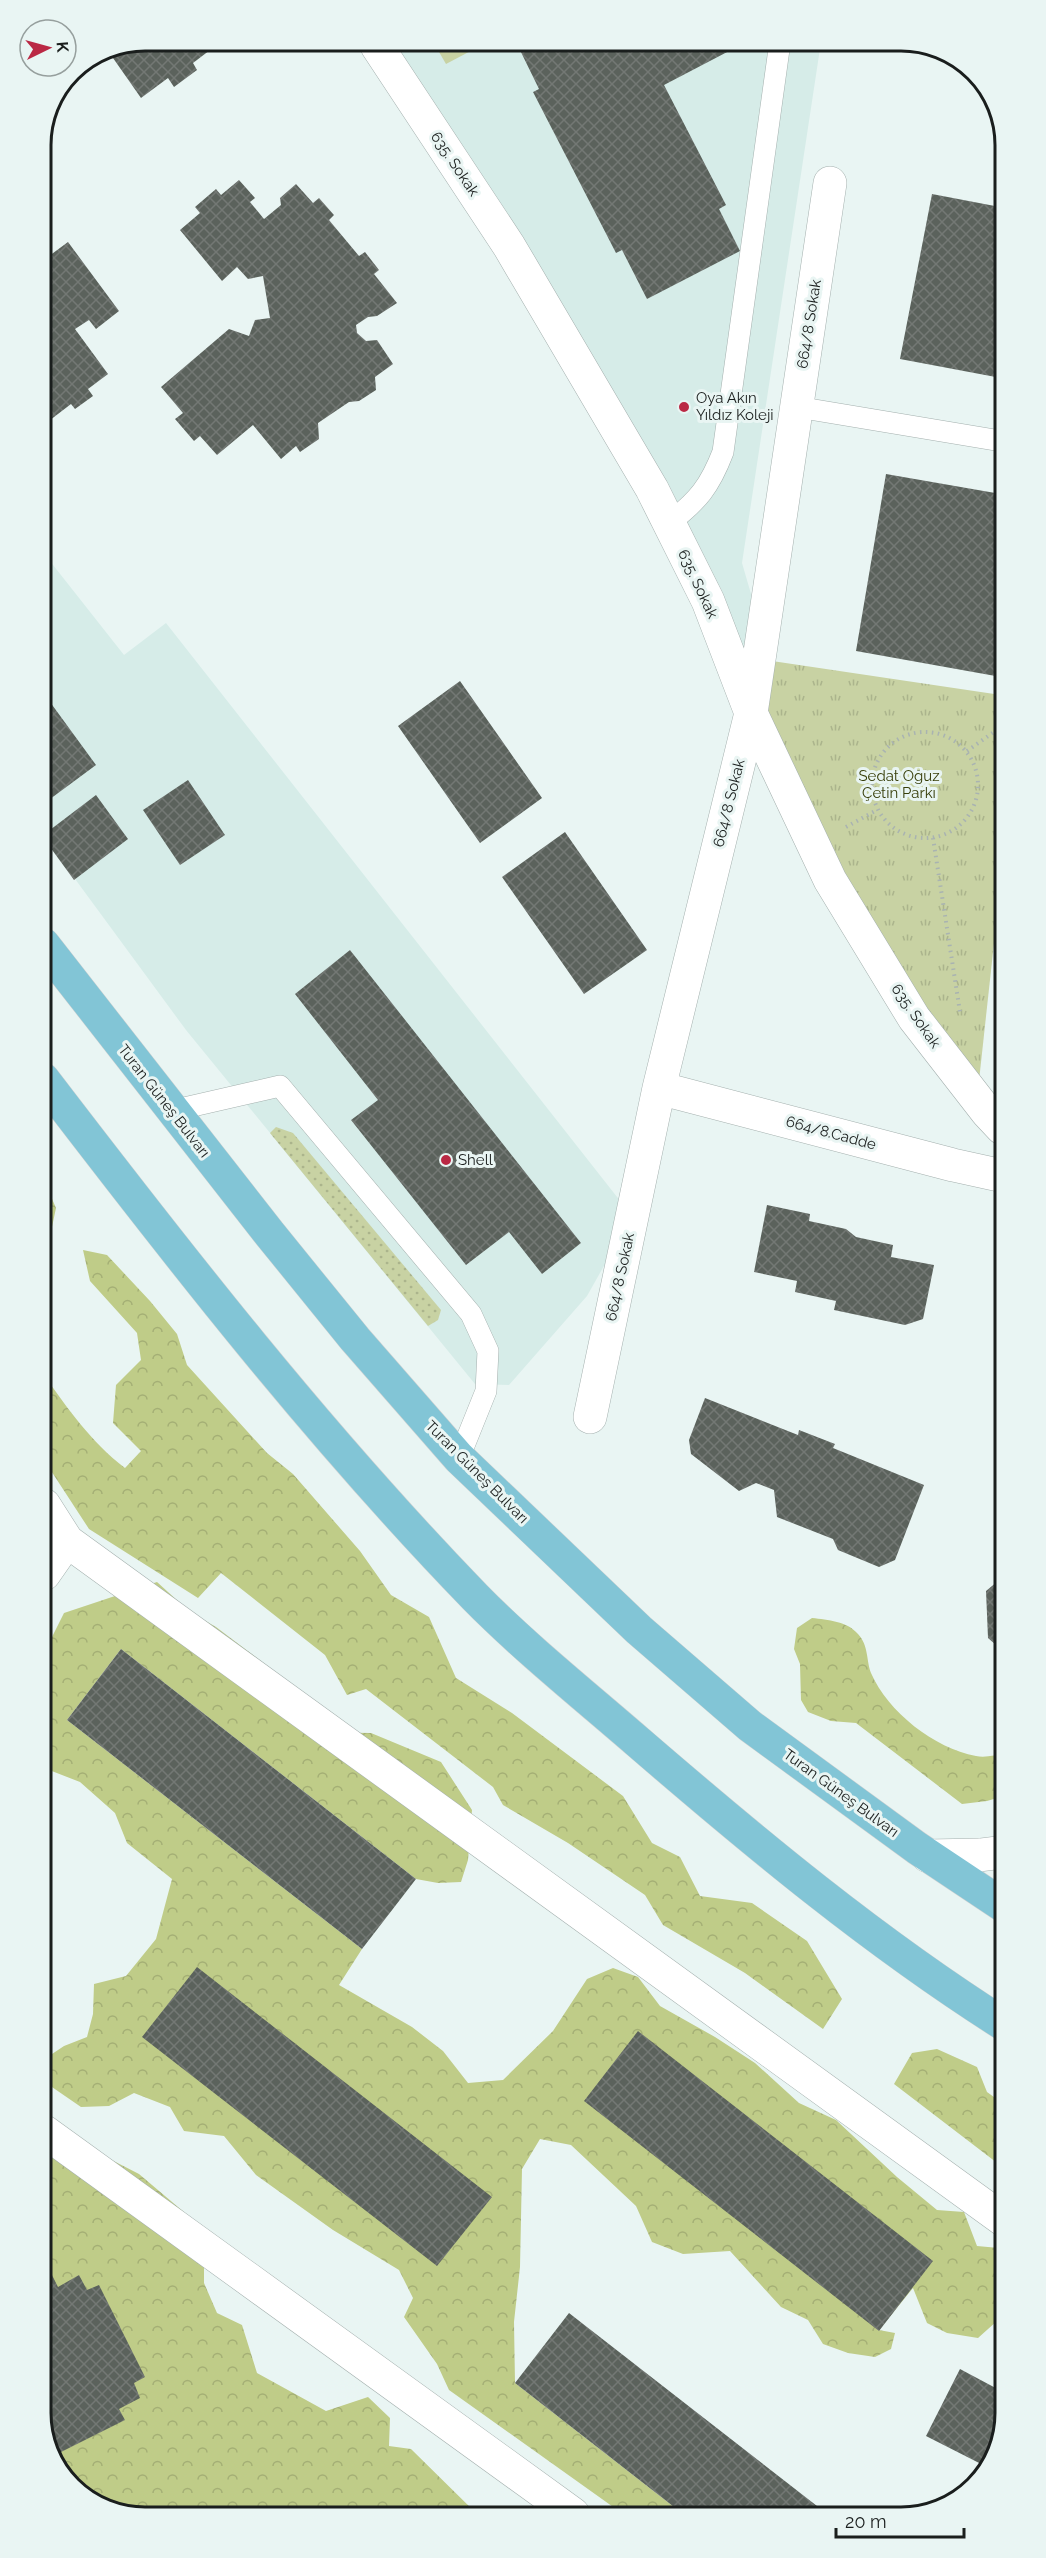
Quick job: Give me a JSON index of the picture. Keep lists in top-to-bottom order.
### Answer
{
  "streets": {
    "main road": ["Turan Güneş Bulvarı"],
    "street": ["635. Sokak", "664/8 Sokak", "664/8.Cadde"]
  },
  "crossings": [
    ["635. Sokak", "664/8 Sokak"],
    ["664/8 Sokak", "664/8.Cadde"]
  ],
  "parks": ["Sedat Oğuz Çetin Parkı"],
  "places": ["Oya Akın Yıldız Koleji", "Shell"],
  "scale_bar": "20 m",
  "north": "right"
}
